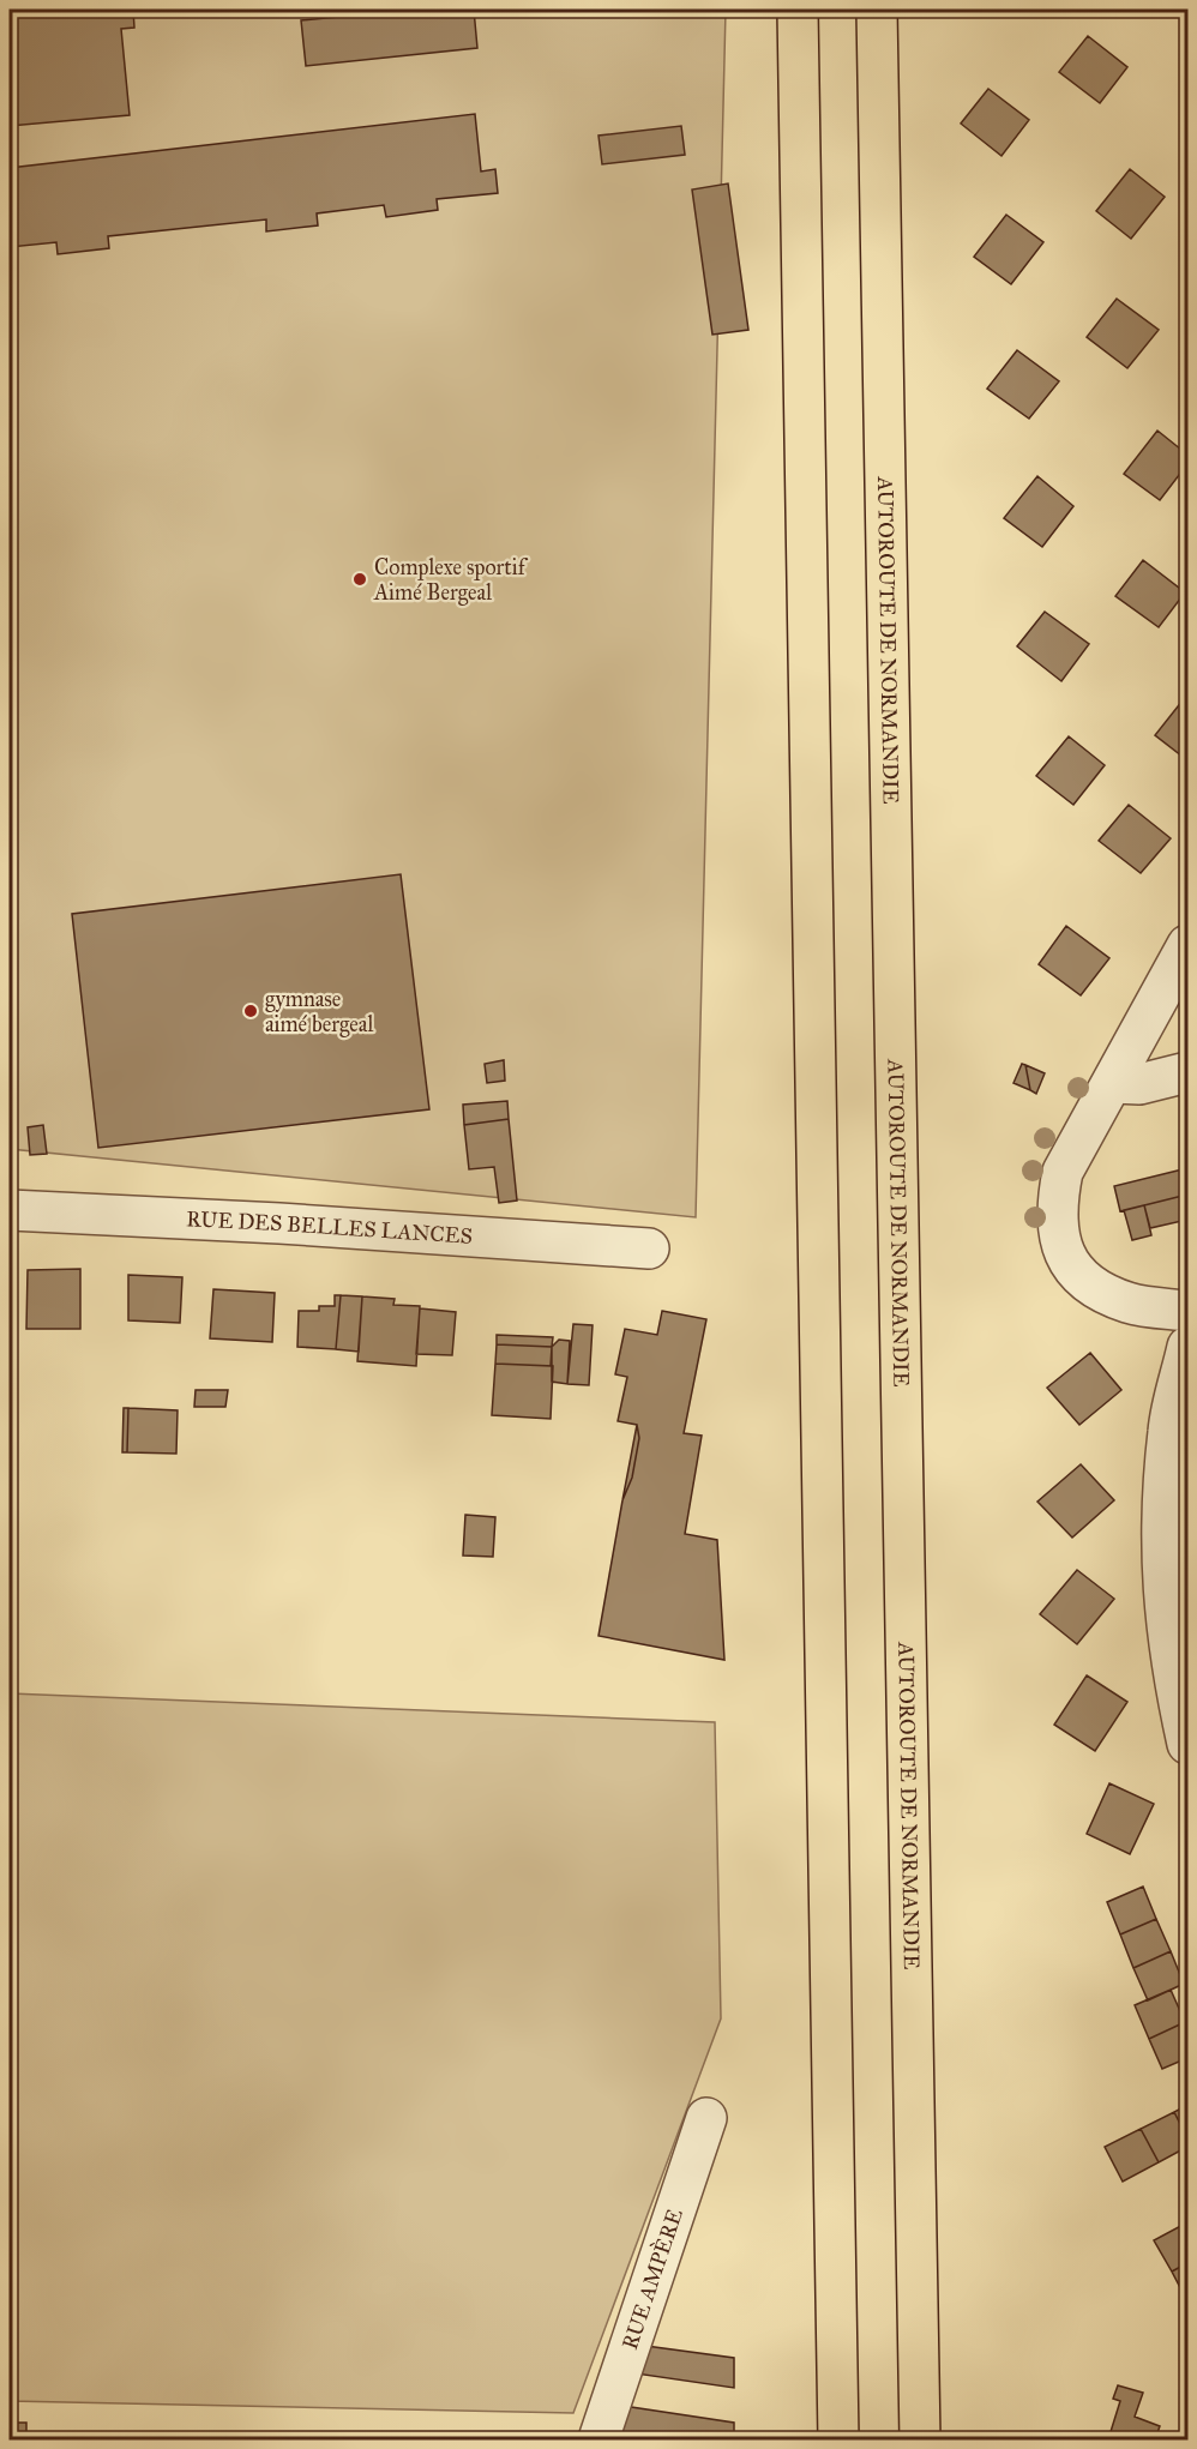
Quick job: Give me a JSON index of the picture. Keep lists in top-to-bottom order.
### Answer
{
  "streets": {
    "highway": ["AUTOROUTE DE NORMANDIE"],
    "street": ["RUE DES BELLES LANCES", "RUE AMPÈRE"]
  },
  "places": ["Complexe sportif Aimé Bergeal", "gymnase aimé bergeal"]
}
